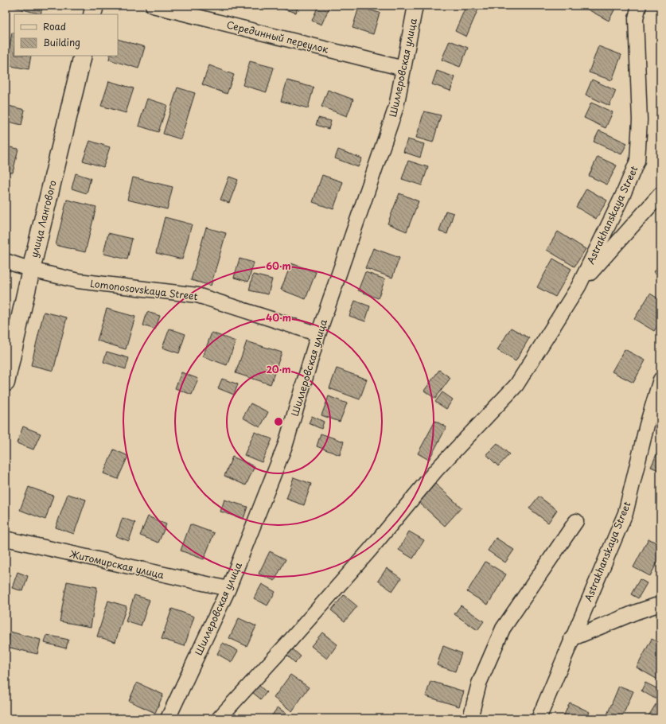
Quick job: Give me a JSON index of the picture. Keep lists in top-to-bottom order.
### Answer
{
  "streets": {
    "street": [
      "Серединный переулок",
      "Шиллеровская улица",
      "Astrakhanskaya Street",
      "улица Лангового",
      "Lomonosovskaya Street",
      "Житомирская улица"
    ]
  },
  "crossings": [
    ["Серединный переулок", "Шиллеровская улица"],
    ["Шиллеровская улица", "Lomonosovskaya Street"],
    ["Шиллеровская улица", "Житомирская улица"],
    ["улица Лангового", "Lomonosovskaya Street"]
  ],
  "legend": ["Road", "Building"],
  "rings": ["60 m", "40 m", "20 m"]
}
